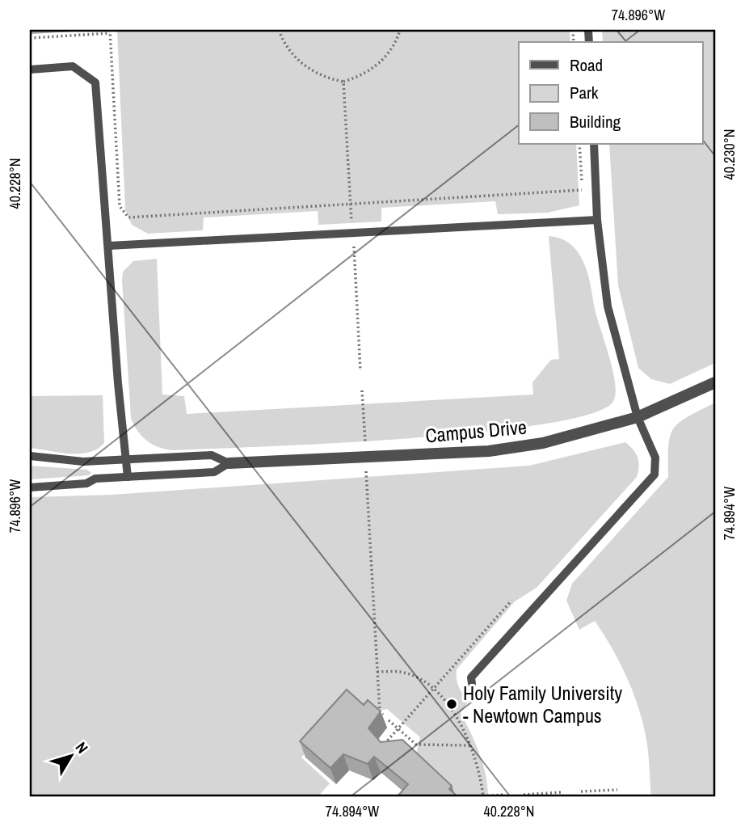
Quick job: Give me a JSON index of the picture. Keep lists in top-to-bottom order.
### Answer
{
  "streets": {
    "street": ["Campus Drive"]
  },
  "places": ["Holy Family University - Newtown Campus"],
  "legend": ["Road", "Park", "Building"],
  "north": "top right",
  "coordinates": [
    "74.896°W",
    "40.230°N",
    "40.228°N",
    "74.894°W"
  ]
}
